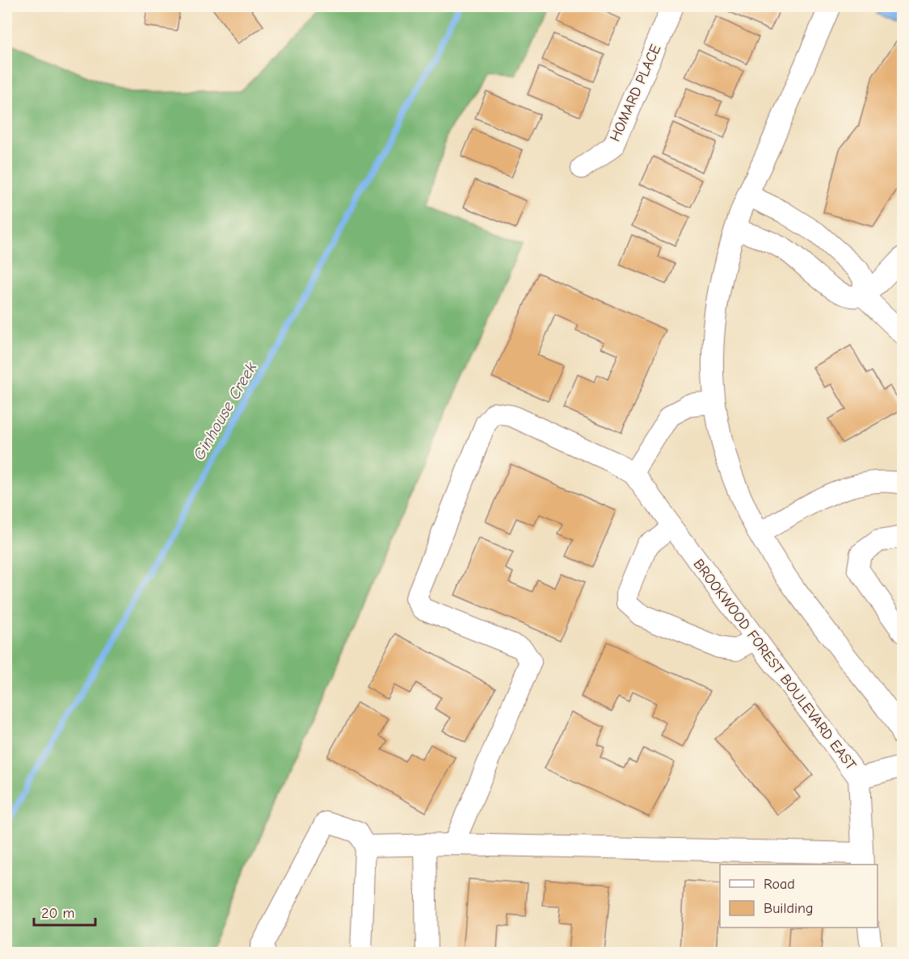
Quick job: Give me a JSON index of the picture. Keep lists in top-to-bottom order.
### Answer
{
  "streets": {
    "street": ["HOMARD PLACE", "BROOKWOOD FOREST BOULEVARD EAST"]
  },
  "water": ["Ginhouse Creek"],
  "legend": ["Road", "Building"],
  "scale_bar": "20 m"
}
